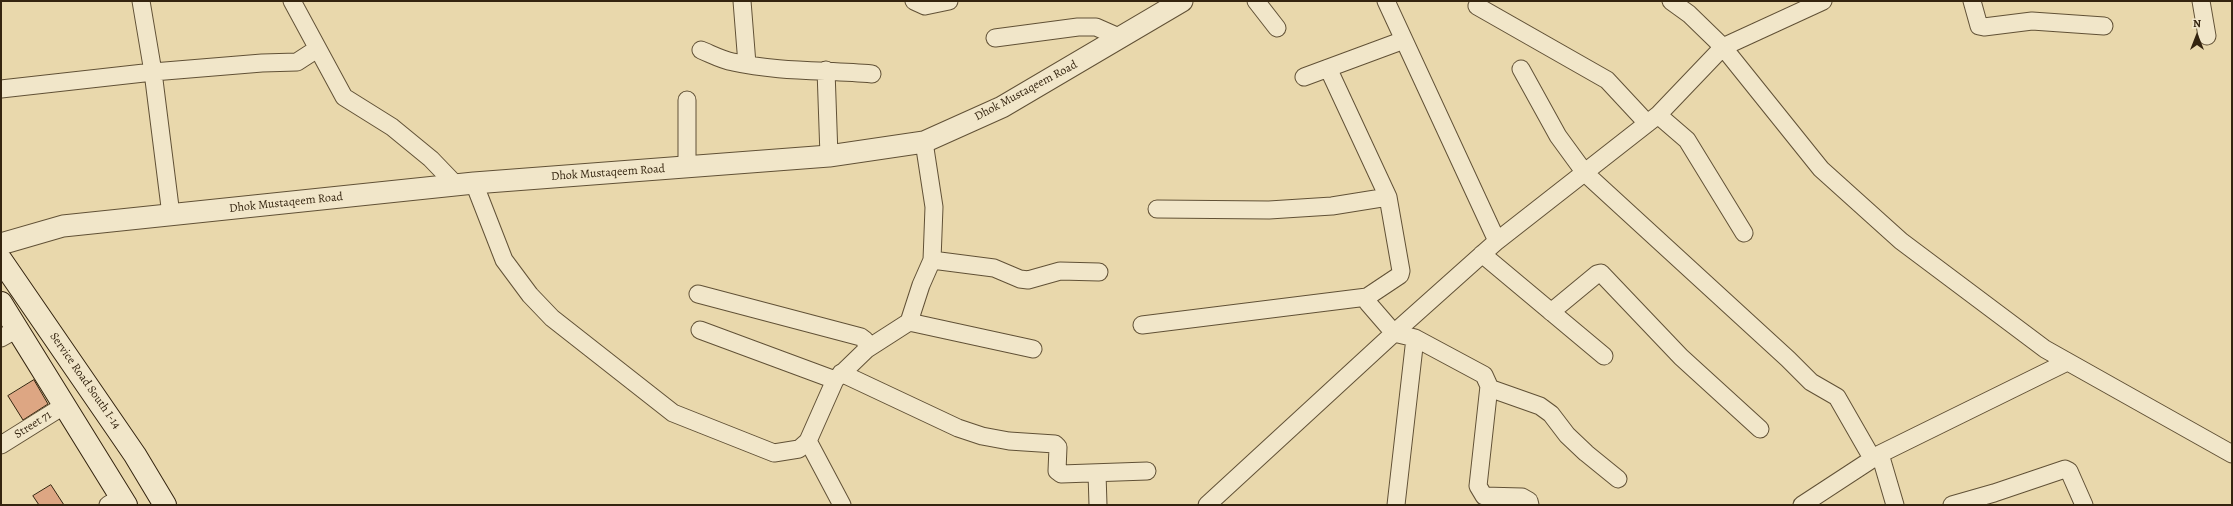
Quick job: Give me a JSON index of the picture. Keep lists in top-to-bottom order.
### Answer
{
  "streets": {
    "main road": ["Service Road South I-14"],
    "street": ["Dhok Mustaqeem Road", "Street 71"]
  },
  "north": "top"
}
